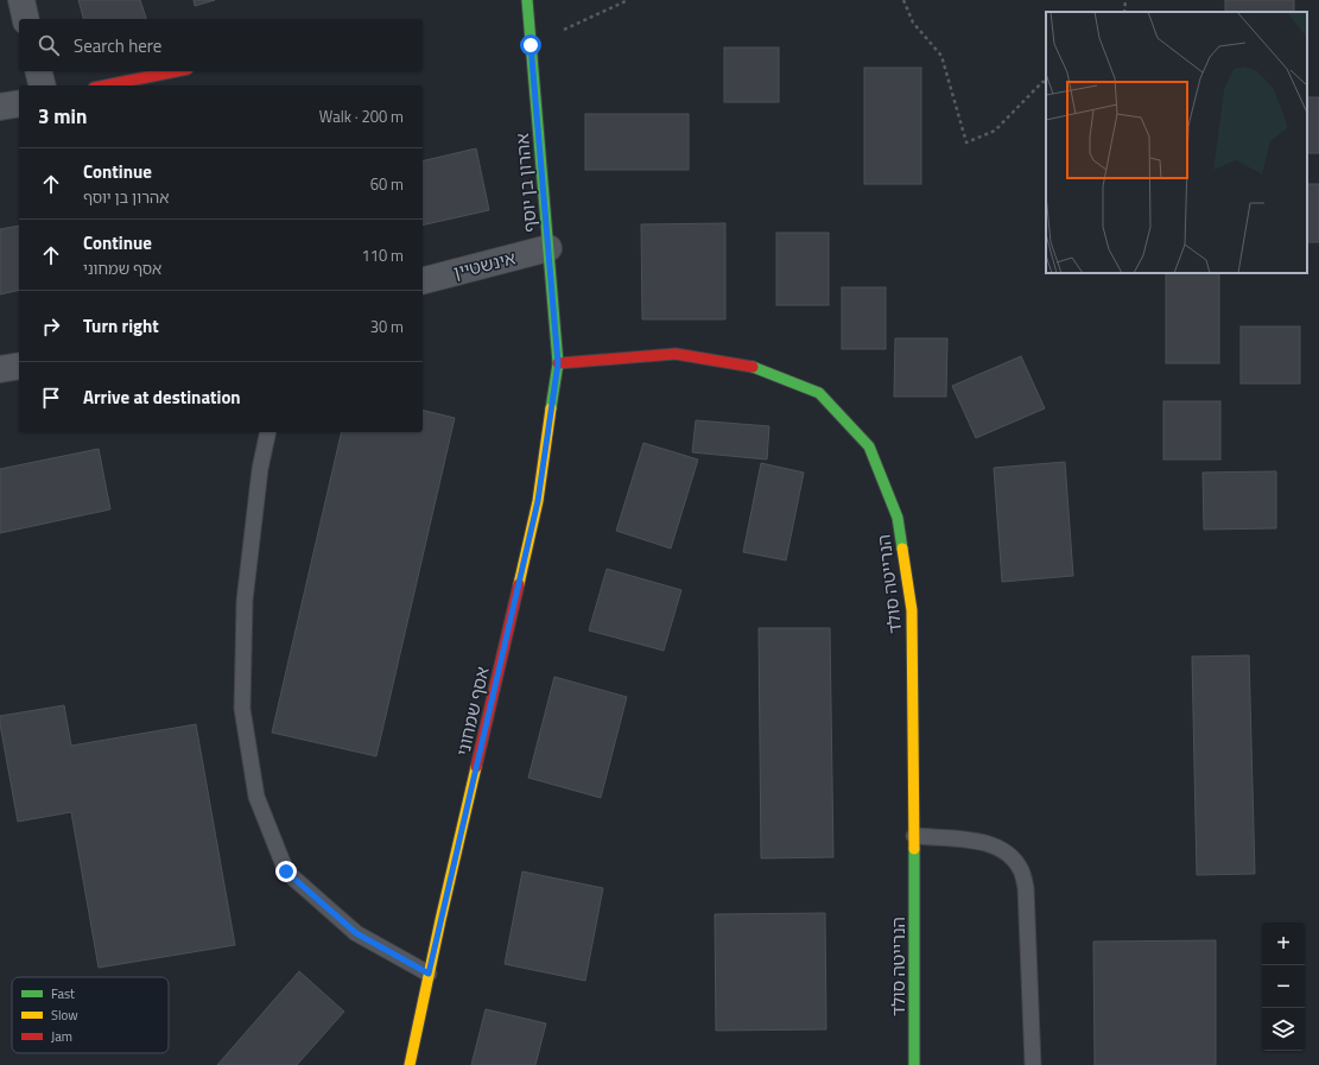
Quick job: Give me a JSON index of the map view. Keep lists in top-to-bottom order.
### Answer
{
  "streets": {
    "street": [
      "אהרון בן יוסף",
      "אינשטיין",
      "הנרייטה סולד",
      "אסף שמחוני"
    ]
  },
  "crossings": [
    ["אהרון בן יוסף", "אינשטיין"],
    ["אהרון בן יוסף", "הנרייטה סולד"],
    ["אהרון בן יוסף", "אסף שמחוני"],
    ["הנרייטה סולד", "אסף שמחוני"]
  ],
  "legend": ["Fast", "Slow", "Jam"],
  "page": {
    "search": "Search here",
    "heading": ["3 min", "Walk · 200 m"],
    "list": [
      ["Continue", "אהרון בן יוסף", "60 m"],
      ["Continue", "אסף שמחוני", "110 m"],
      ["Turn right", "30 m"],
      "Arrive at destination"
    ],
    "map_buttons": ["+", "−"]
  }
}
